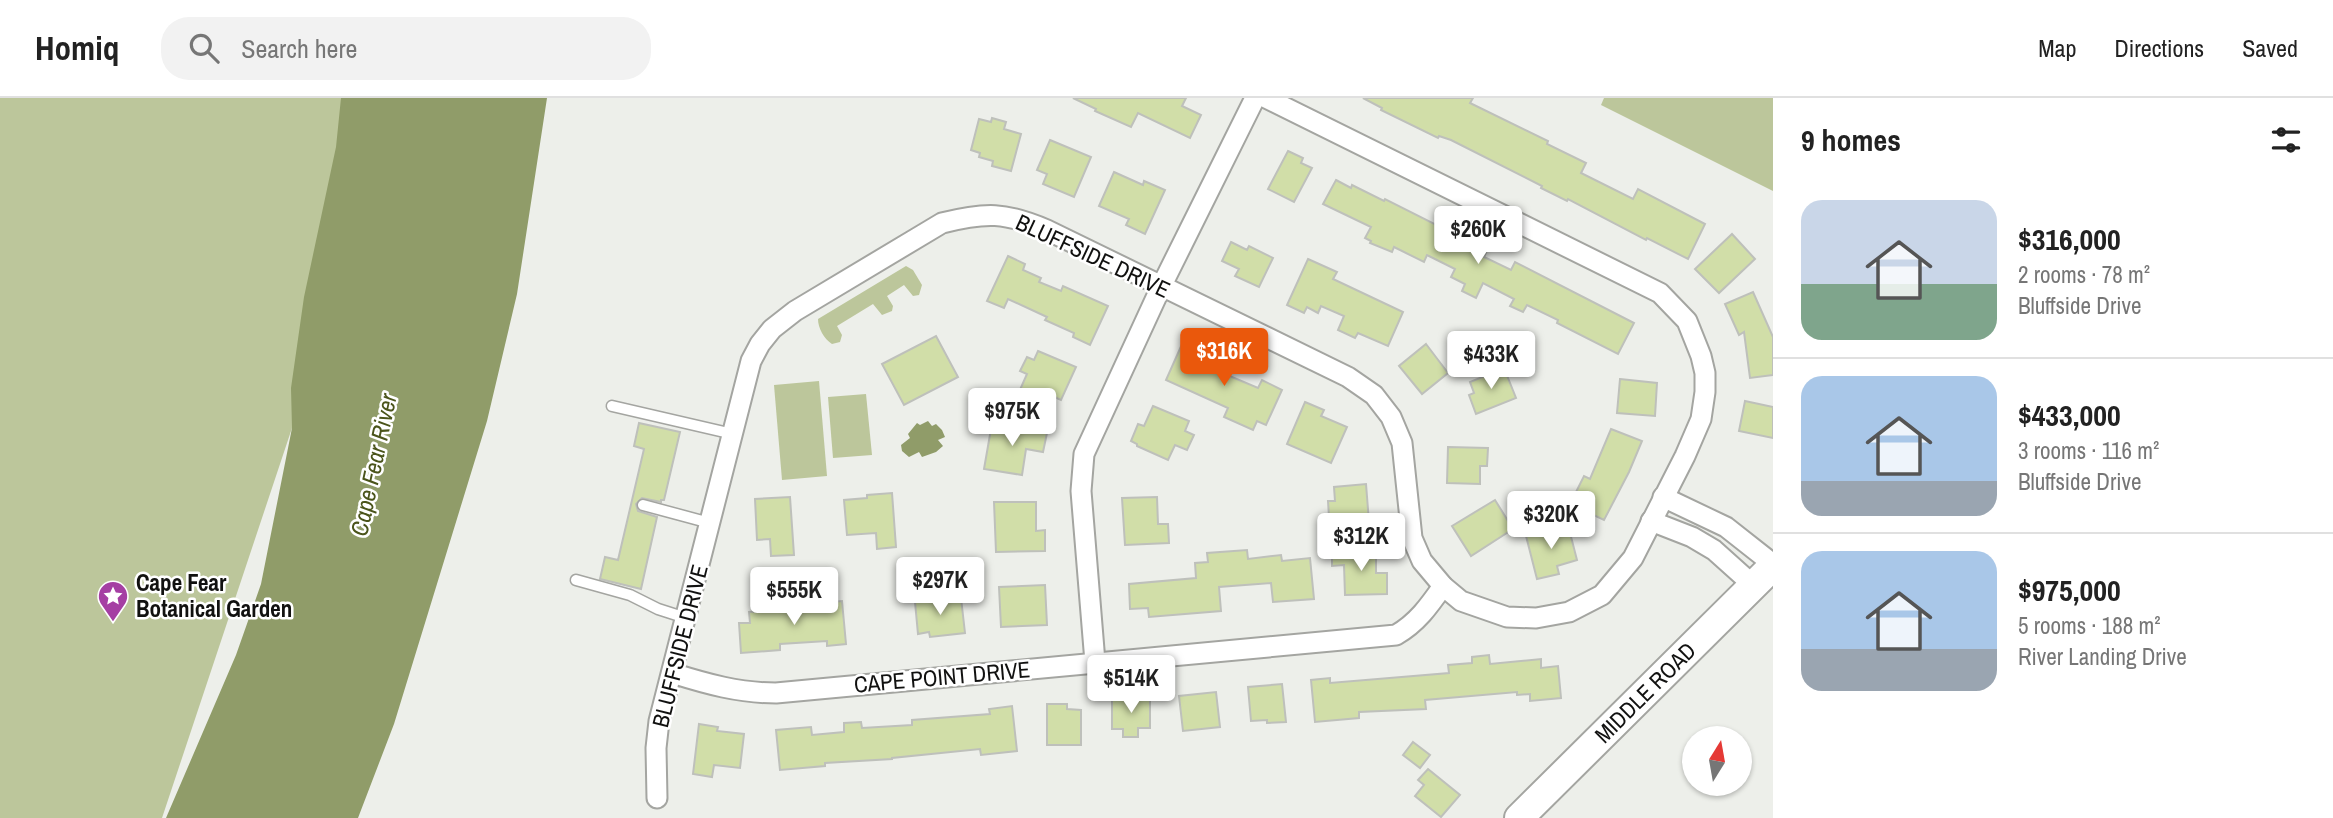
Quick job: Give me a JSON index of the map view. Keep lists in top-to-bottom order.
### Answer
{
  "streets": {
    "main road": ["MIDDLE ROAD"],
    "street": ["BLUFFSIDE DRIVE", "CAPE POINT DRIVE"]
  },
  "crossings": [
    ["BLUFFSIDE DRIVE", "CAPE POINT DRIVE"]
  ],
  "water": ["Cape Fear River"],
  "places": {
    "place": ["Cape Fear Botanical Garden"]
  },
  "north": "top",
  "page": {
    "header": "Homiq",
    "search": "Search here",
    "nav": ["Map", "Directions", "Saved"],
    "heading": "9 homes",
    "list": [
      {
        "name": "$316,000",
        "note": "2 rooms · 78 m² · Bluffside Drive"
      },
      {
        "name": "$433,000",
        "note": "3 rooms · 116 m² · Bluffside Drive"
      },
      {
        "name": "$975,000",
        "note": "5 rooms · 188 m² · River Landing Drive"
      }
    ],
    "price": [
      "$260K",
      "$316K",
      "$433K",
      "$975K",
      "$320K",
      "$312K",
      "$297K",
      "$555K",
      "$514K"
    ]
  }
}
